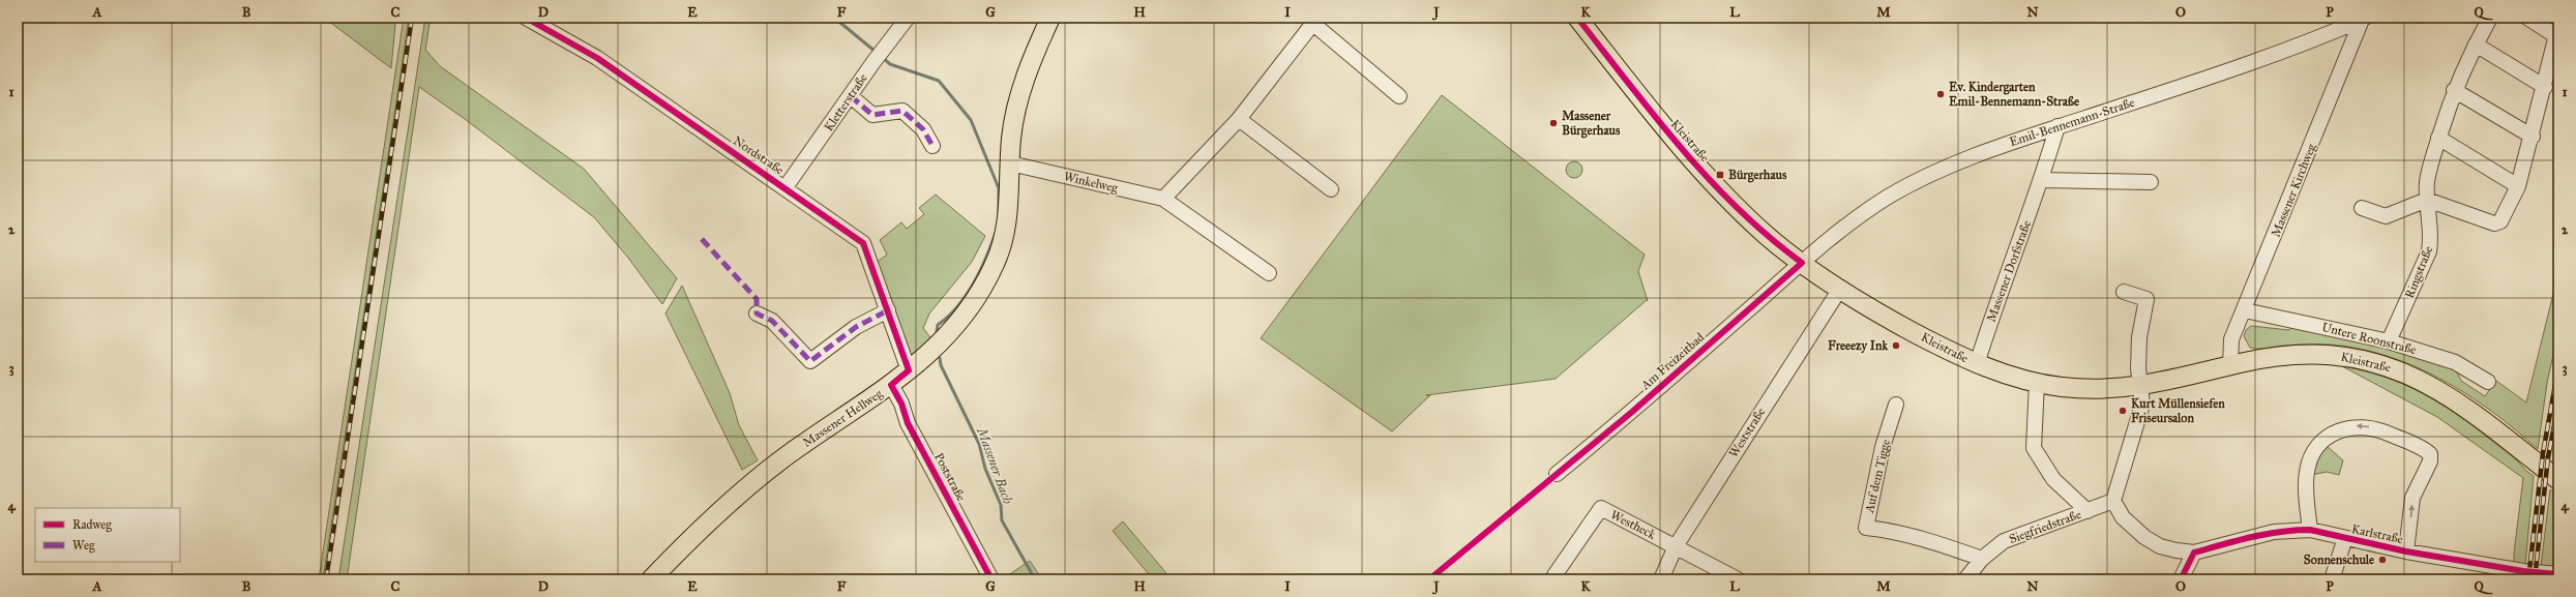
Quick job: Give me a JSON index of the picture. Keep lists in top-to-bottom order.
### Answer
{
  "streets": {
    "main road": ["Kleistraße", "Massener Hellweg"],
    "street": [
      "Kletterstraße",
      "Emil-Bennemann-Straße",
      "Nordstraße",
      "Winkelweg",
      "Massener Kirchweg",
      "Massener Dorfstraße",
      "Ringstraße",
      "Untere Roonstraße",
      "Am Freizeitbad",
      "Weststraße",
      "Auf dem Tigge",
      "Poststraße",
      "Westheck",
      "Siegfriedstraße",
      "Karlstraße"
    ]
  },
  "crossings": [
    ["Kletterstraße", "Nordstraße"],
    ["Emil-Bennemann-Straße", "Kleistraße"],
    ["Emil-Bennemann-Straße", "Massener Kirchweg"],
    ["Emil-Bennemann-Straße", "Massener Dorfstraße"],
    ["Emil-Bennemann-Straße", "Am Freizeitbad"],
    ["Kleistraße", "Massener Kirchweg"],
    ["Kleistraße", "Massener Dorfstraße"],
    ["Kleistraße", "Am Freizeitbad"],
    ["Kleistraße", "Weststraße"],
    ["Nordstraße", "Massener Hellweg"],
    ["Massener Kirchweg", "Untere Roonstraße"],
    ["Ringstraße", "Untere Roonstraße"],
    ["Massener Hellweg", "Poststraße"],
    ["Weststraße", "Westheck"],
    ["Auf dem Tigge", "Siegfriedstraße"],
    ["Siegfriedstraße", "Karlstraße"]
  ],
  "water": ["Massener Bach"],
  "places": {
    "other": [
      "Ev. Kindergarten Emil-Bennemann-Straße",
      "Massener Bürgerhaus",
      "Freeezy Ink",
      "Kurt Müllensiefen Friseursalon",
      "Sonnenschule"
    ],
    "transit": ["Bürgerhaus"]
  },
  "legend": ["Radweg", "Weg"],
  "grid": {
    "columns": [
      "A",
      "B",
      "C",
      "D",
      "E",
      "F",
      "G",
      "H",
      "I",
      "J",
      "K",
      "L",
      "M",
      "N",
      "O",
      "P",
      "Q"
    ],
    "rows": [
      "1",
      "2",
      "3",
      "4"
    ]
  }
}
